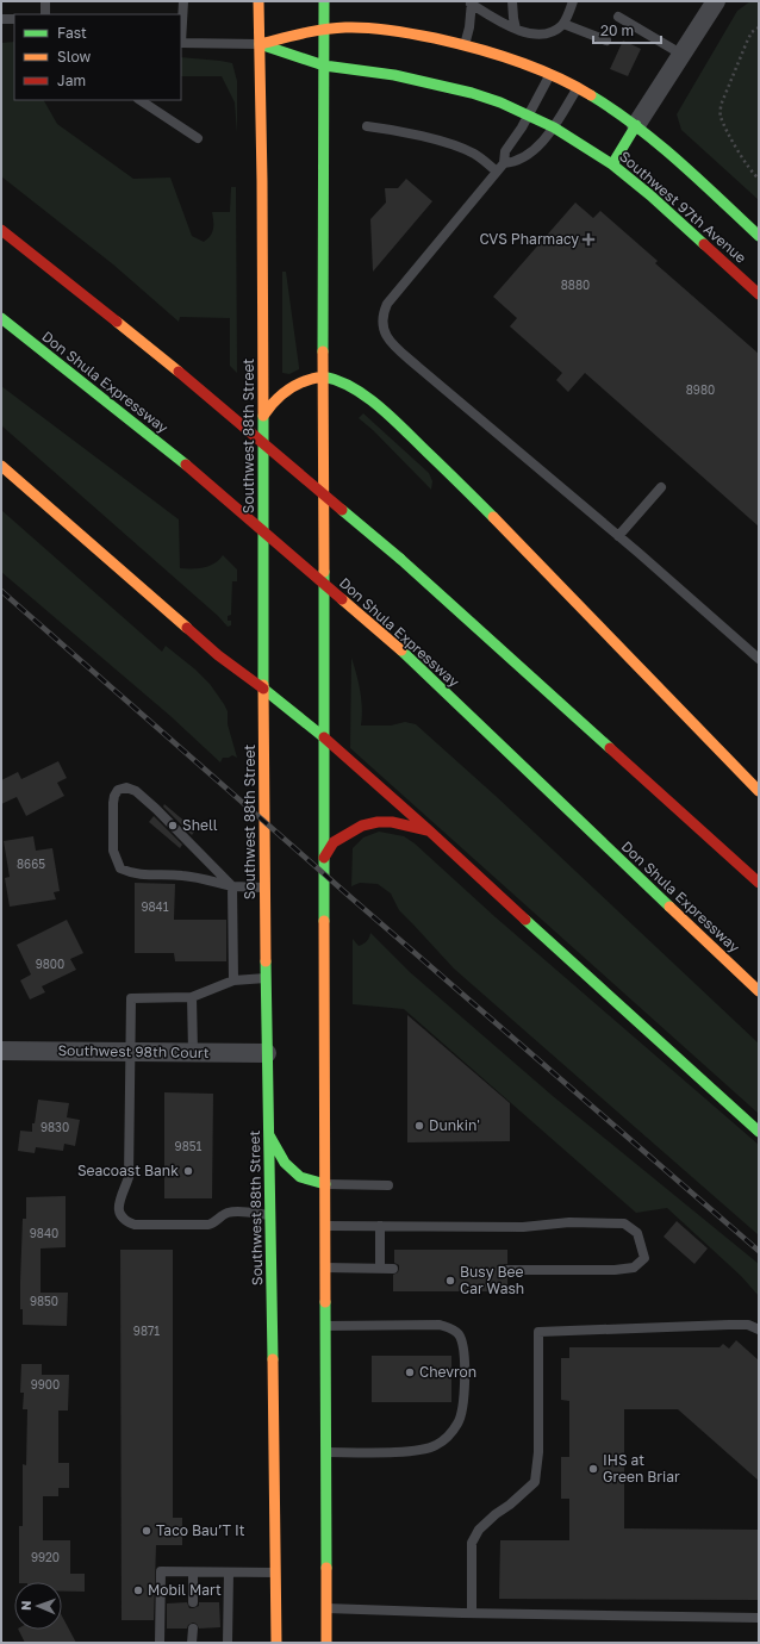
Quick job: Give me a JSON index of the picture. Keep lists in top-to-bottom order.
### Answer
{
  "streets": {
    "main road": ["Southwest 97th Avenue", "Don Shula Expressway", "Southwest 88th Street"],
    "street": ["Southwest 98th Court"]
  },
  "crossings": [
    ["Southwest 97th Avenue", "Southwest 88th Street"],
    ["Southwest 88th Street", "Southwest 98th Court"]
  ],
  "places": {
    "health": ["CVS Pharmacy"],
    "other": [
      "Shell",
      "Dunkin'",
      "Seacoast Bank",
      "Busy Bee Car Wash",
      "Chevron",
      "IHS at Green Briar",
      "Taco Bau’T It",
      "Mobil Mart"
    ]
  },
  "house_numbers": [
    "8880",
    "8980",
    "8665",
    "9841",
    "9800",
    "9830",
    "9851",
    "9840",
    "9850",
    "9871",
    "9900",
    "9920"
  ],
  "legend": ["Fast", "Slow", "Jam"],
  "scale_bar": "20 m",
  "north": "left"
}
